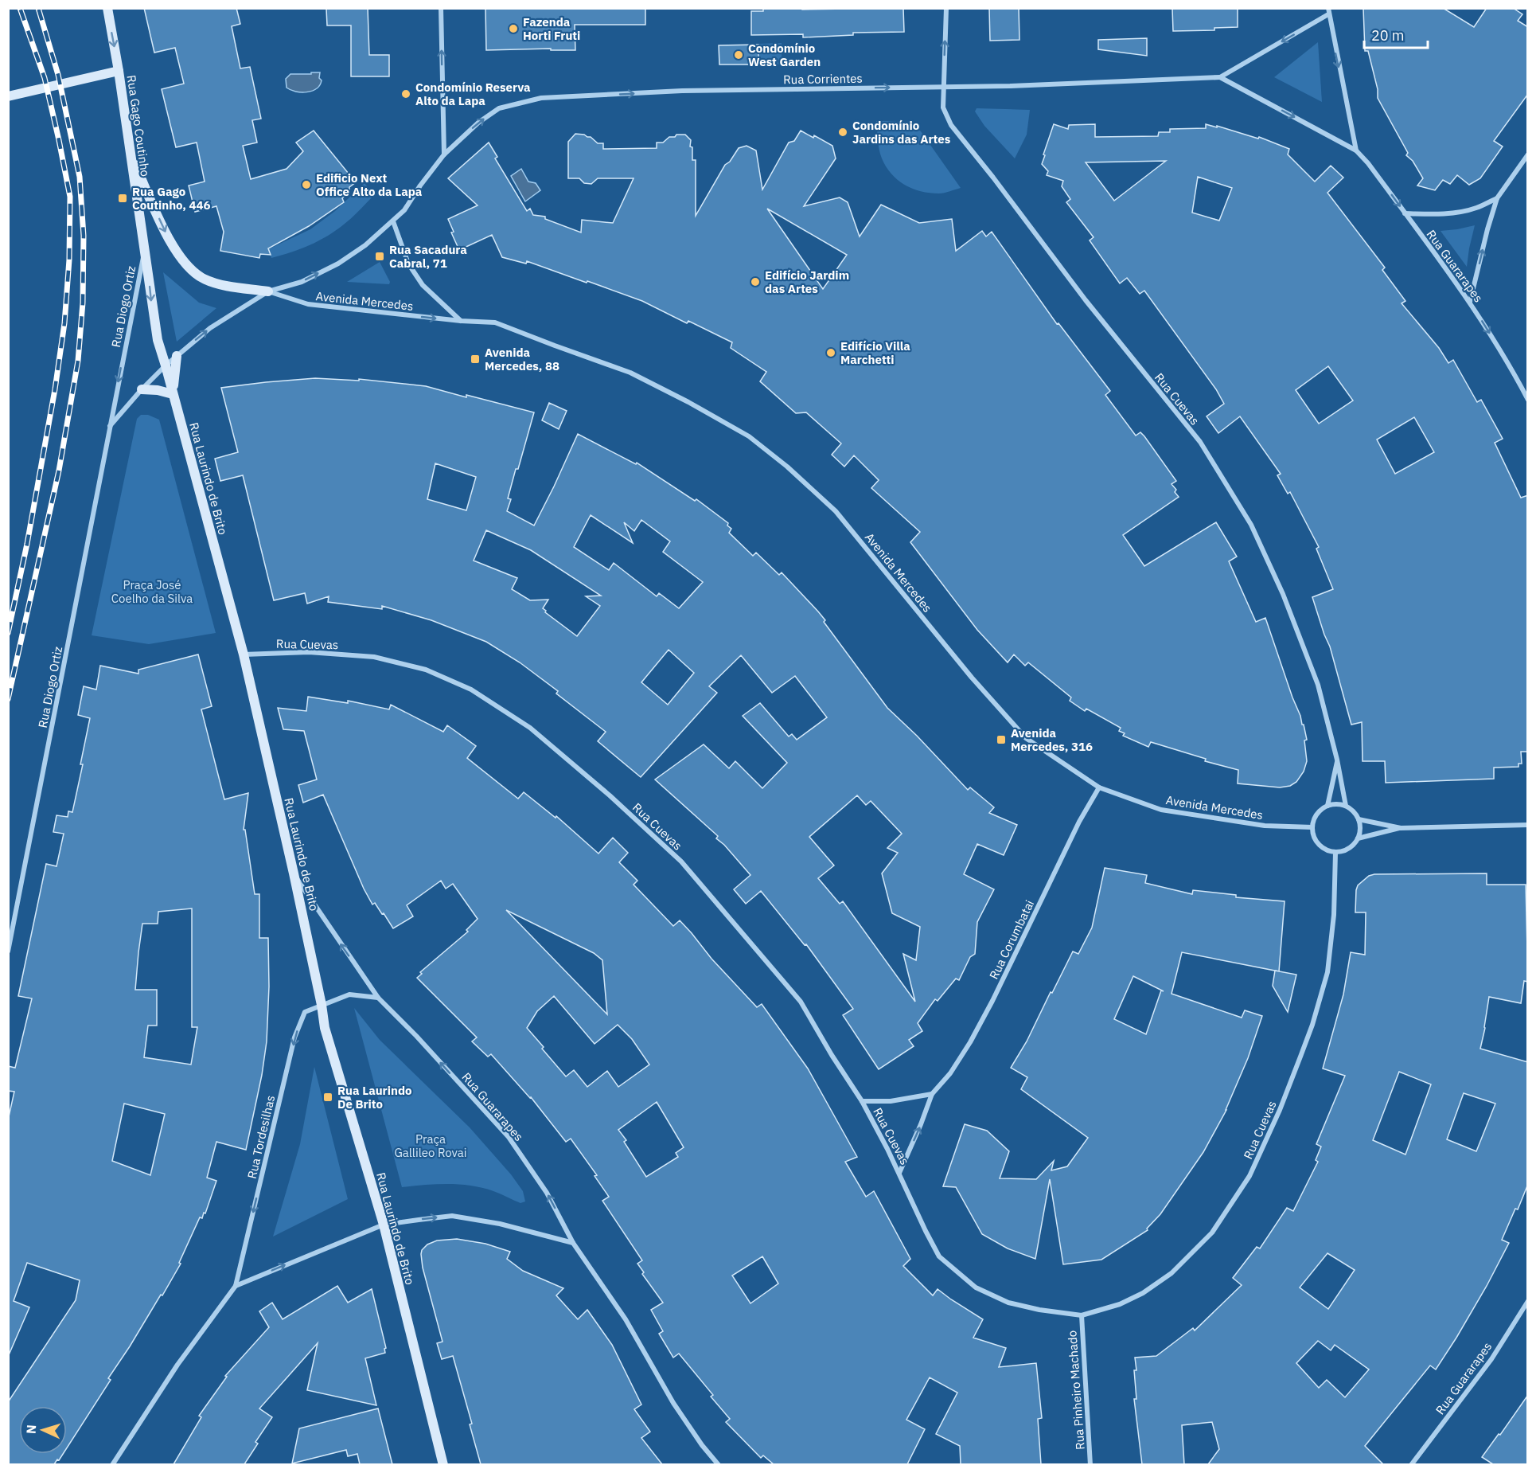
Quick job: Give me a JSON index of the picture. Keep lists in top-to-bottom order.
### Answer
{
  "streets": {
    "street": [
      "Rua Corrientes",
      "Rua Gago Coutinho",
      "Rua Guararapes",
      "Avenida Mercedes",
      "Rua Diogo Ortiz",
      "Rua Cuevas",
      "Rua Laurindo de Brito",
      "Rua Corumbatai",
      "Rua Tordesilhas",
      "Rua Pinheiro Machado"
    ]
  },
  "crossings": [
    ["Rua Corrientes", "Avenida Mercedes"],
    ["Rua Corrientes", "Rua Cuevas"],
    ["Rua Gago Coutinho", "Rua Diogo Ortiz"],
    ["Rua Gago Coutinho", "Rua Laurindo de Brito"],
    ["Rua Guararapes", "Rua Laurindo de Brito"],
    ["Avenida Mercedes", "Rua Cuevas"],
    ["Avenida Mercedes", "Rua Laurindo de Brito"],
    ["Avenida Mercedes", "Rua Corumbatai"],
    ["Rua Diogo Ortiz", "Rua Laurindo de Brito"],
    ["Rua Cuevas", "Rua Laurindo de Brito"],
    ["Rua Cuevas", "Rua Corumbatai"],
    ["Rua Cuevas", "Rua Pinheiro Machado"],
    ["Rua Laurindo de Brito", "Rua Tordesilhas"]
  ],
  "one_way": ["Rua Corrientes", "Rua Tordesilhas"],
  "parks": ["Praça José Coelho da Silva", "Praça Gallileo Rovai"],
  "places": {
    "other": [
      "Fazenda Horti Fruti",
      "Condomínio West Garden",
      "Condomínio Reserva Alto da Lapa",
      "Condomínio Jardins das Artes",
      "Edificio Next Office Alto da Lapa",
      "Edifício Jardim das Artes",
      "Edifício Villa Marchetti"
    ],
    "transit": [
      "Rua Gago Coutinho, 446",
      "Rua Sacadura Cabral, 71",
      "Avenida Mercedes, 88",
      "Avenida Mercedes, 316",
      "Rua Laurindo De Brito"
    ]
  },
  "scale_bar": "20 m",
  "north": "left"
}
